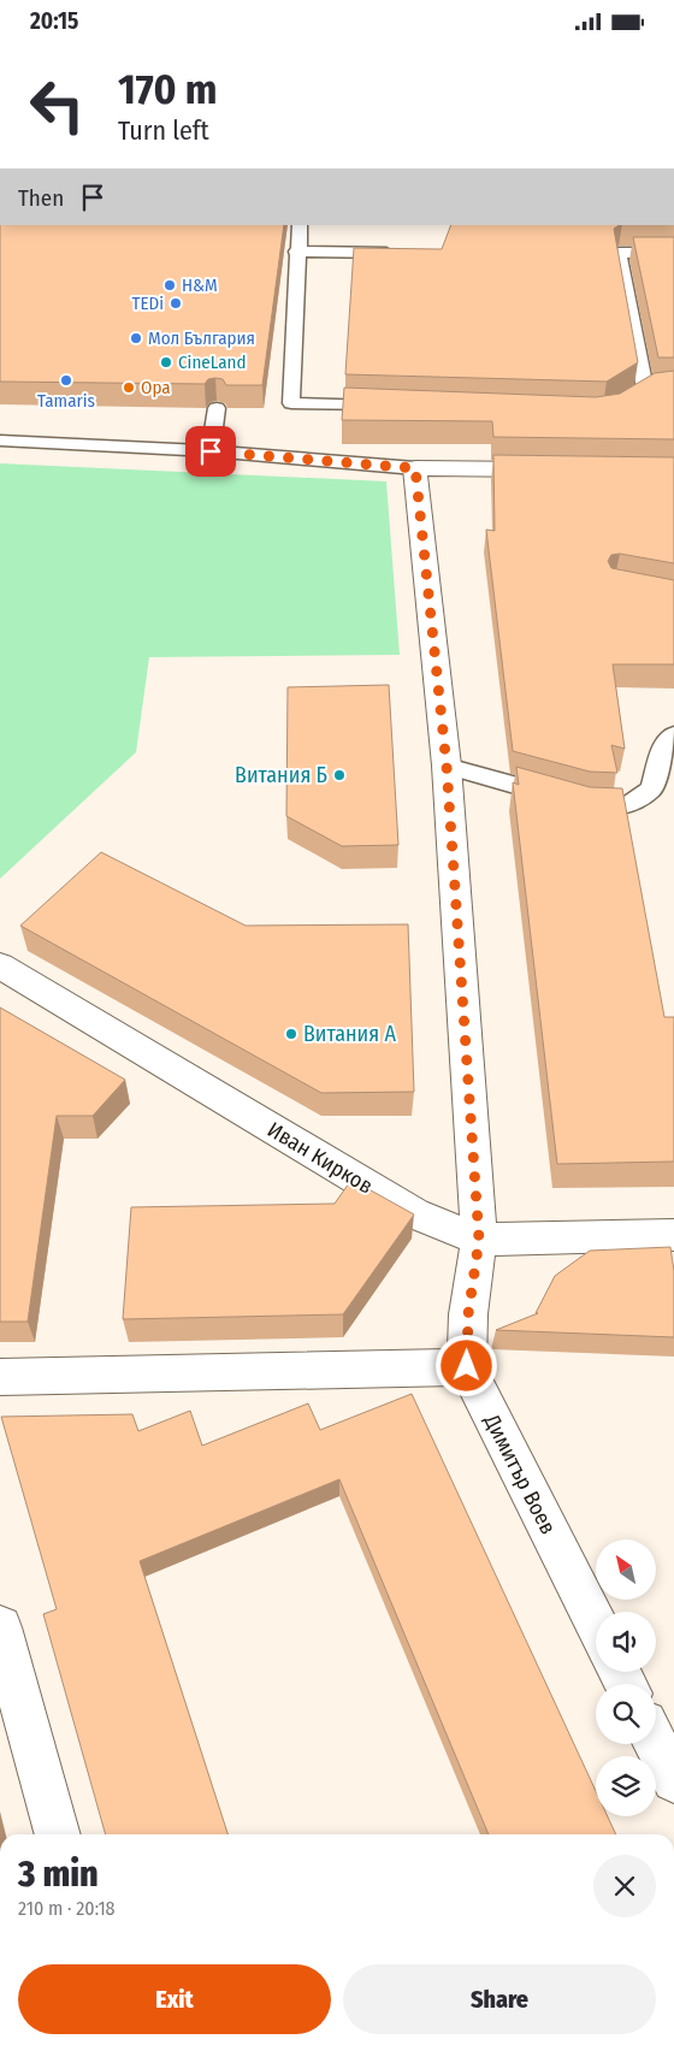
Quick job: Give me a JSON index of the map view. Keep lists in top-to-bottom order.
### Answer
{
  "streets": {
    "street": ["Иван Кирков", "Димитър Воев"]
  },
  "crossings": [
    ["Иван Кирков", "Димитър Воев"]
  ],
  "places": [
    "H&M",
    "TEDi",
    "Мол България",
    "CineLand",
    "Tamaris",
    "Opa",
    "Витания Б",
    "Витания А"
  ],
  "north": "top left",
  "page": {
    "status": "20:15",
    "turn": ["170 m", "Turn left"],
    "then": "Then",
    "heading": ["3 min", "210 m · 20:18"],
    "buttons": ["Exit", "Share"]
  }
}
